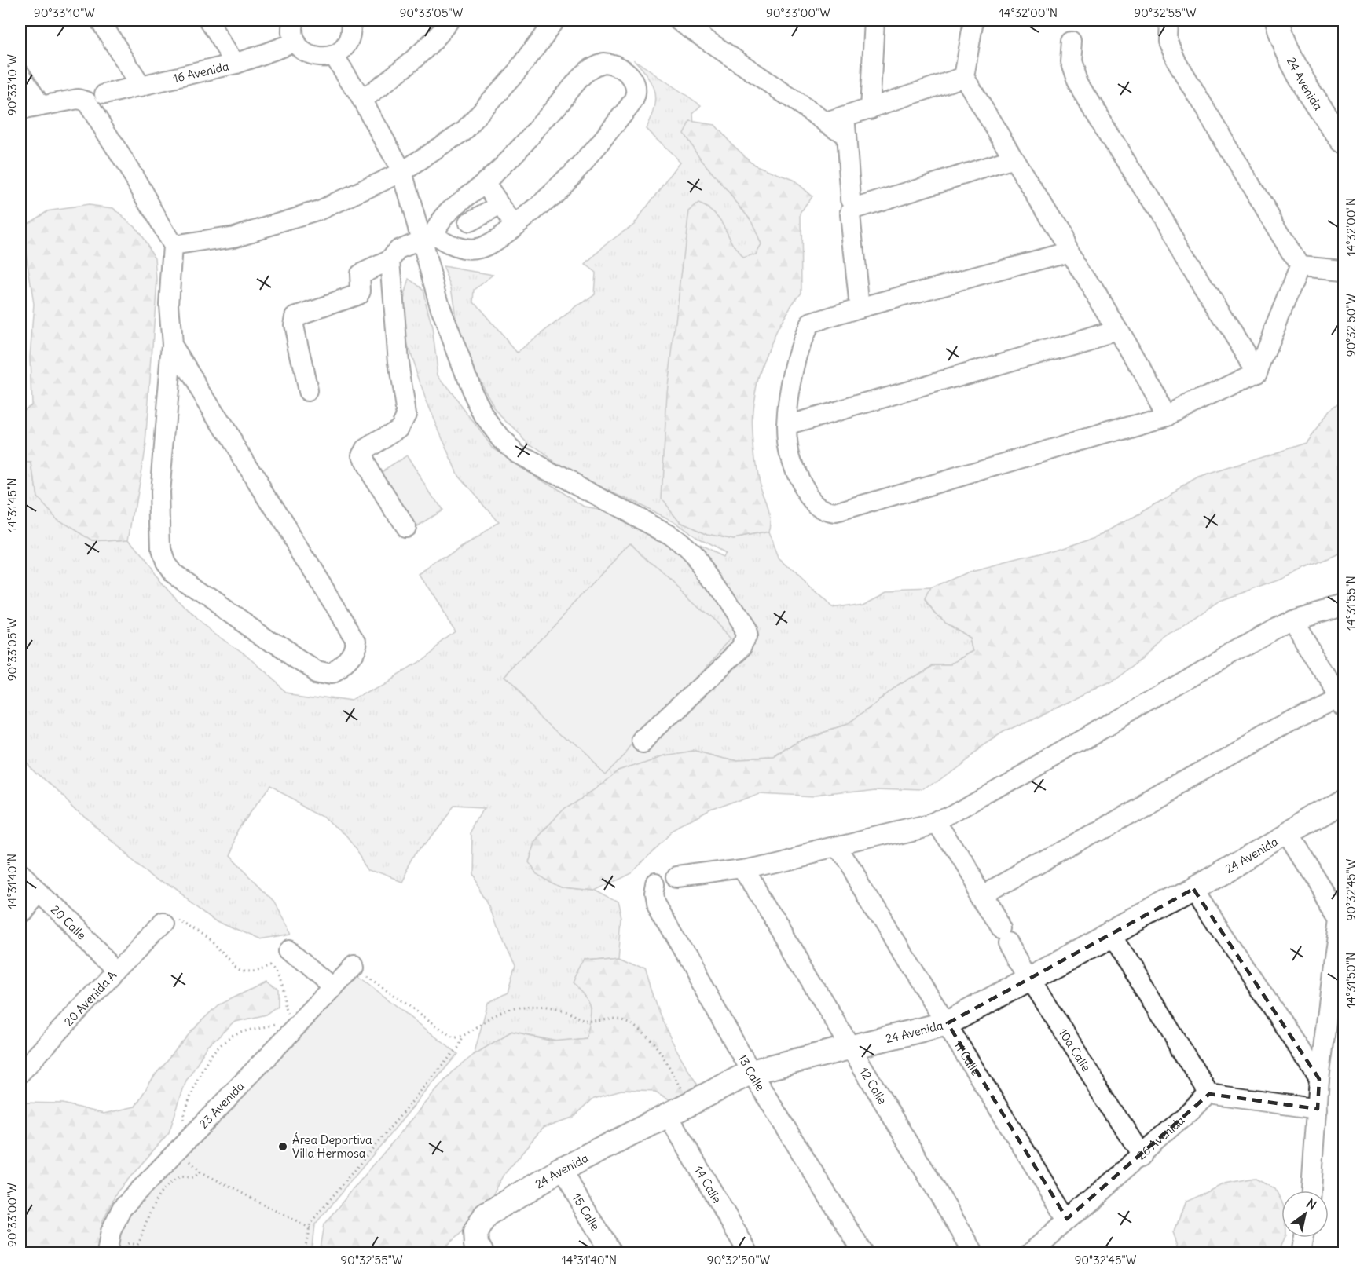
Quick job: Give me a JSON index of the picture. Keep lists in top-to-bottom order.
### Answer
{
  "streets": {
    "main road": ["24 Avenida"],
    "street": [
      "16 Avenida",
      "20 Calle",
      "20 Avenida A",
      "10a Calle",
      "11 Calle",
      "13 Calle",
      "12 Calle",
      "23 Avenida",
      "26 Avenida",
      "14 Calle",
      "15 Calle"
    ]
  },
  "crossings": [
    ["24 Avenida", "10a Calle"],
    ["24 Avenida", "11 Calle"],
    ["24 Avenida", "13 Calle"],
    ["24 Avenida", "12 Calle"],
    ["24 Avenida", "14 Calle"],
    ["24 Avenida", "15 Calle"],
    ["20 Calle", "20 Avenida A"],
    ["10a Calle", "26 Avenida"],
    ["11 Calle", "26 Avenida"]
  ],
  "places": ["Área Deportiva Villa Hermosa"],
  "north": "top right",
  "coordinates": [
    "90°33'10\"W",
    "90°33'05\"W",
    "90°33'00\"W",
    "14°32'00\"N",
    "90°32'55\"W",
    "90°32'50\"W",
    "14°31'45\"N",
    "14°31'55\"N",
    "14°31'40\"N",
    "90°32'45\"W",
    "14°31'50\"N"
  ]
}
